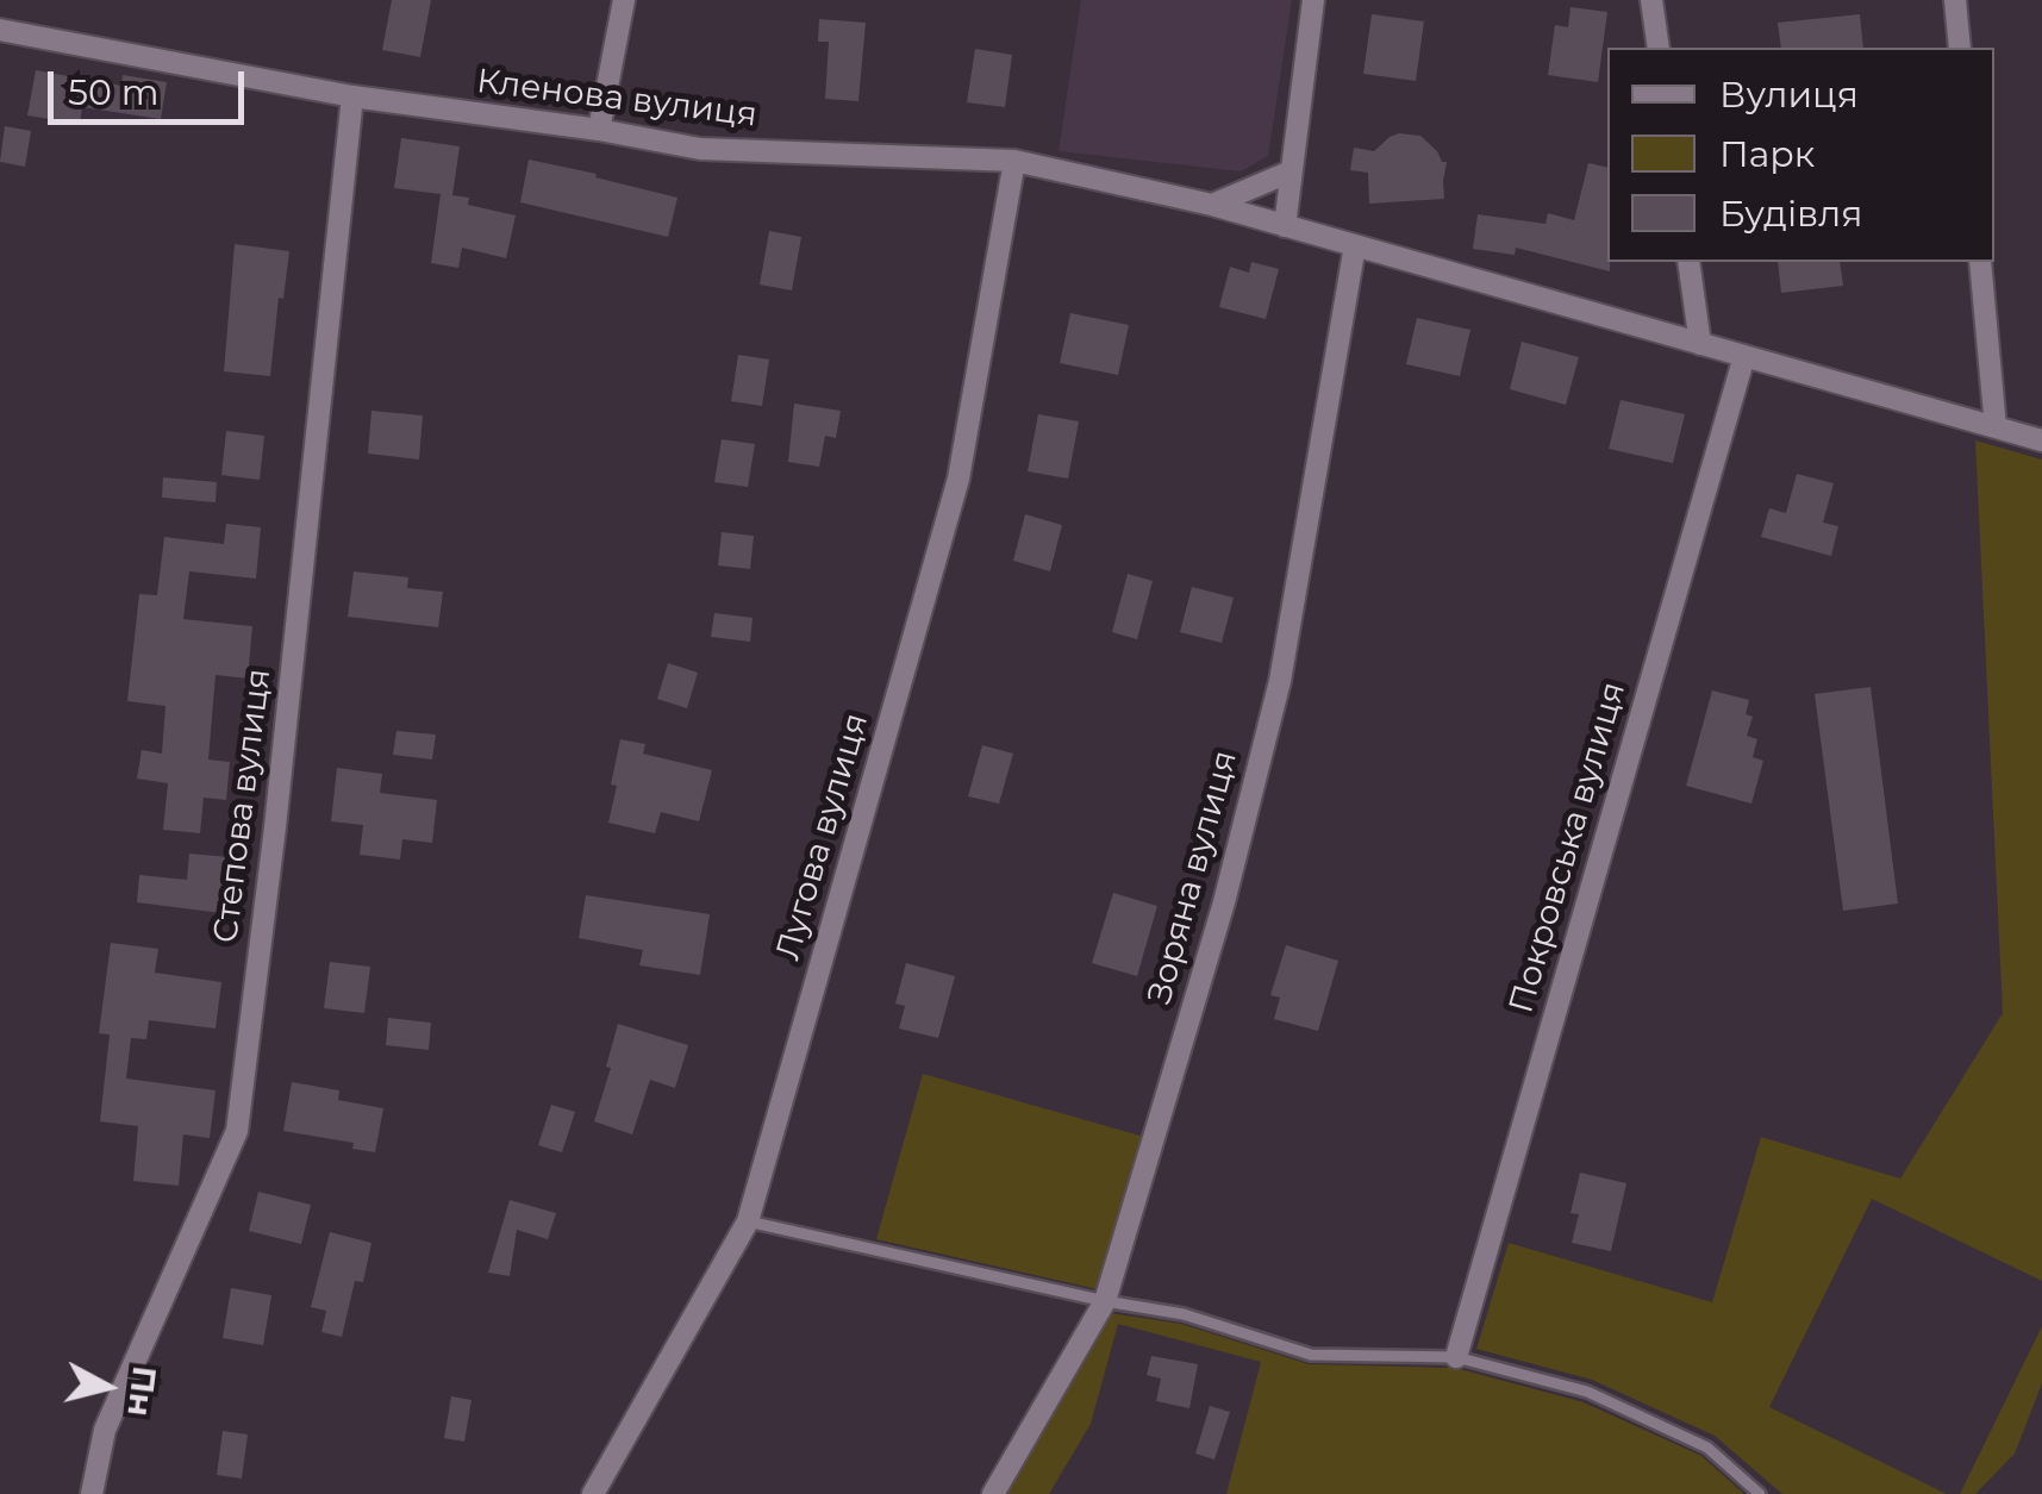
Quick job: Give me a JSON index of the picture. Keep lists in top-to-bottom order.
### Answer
{
  "streets": {
    "street": [
      "Кленова вулиця",
      "Степова вулиця",
      "Лугова вулиця",
      "Покровська вулиця",
      "Зоряна вулиця"
    ]
  },
  "crossings": [
    ["Кленова вулиця", "Степова вулиця"],
    ["Кленова вулиця", "Лугова вулиця"],
    ["Кленова вулиця", "Покровська вулиця"],
    ["Кленова вулиця", "Зоряна вулиця"]
  ],
  "legend": ["Вулиця", "Парк", "Будівля"],
  "scale_bar": "50 m",
  "north": "right"
}
